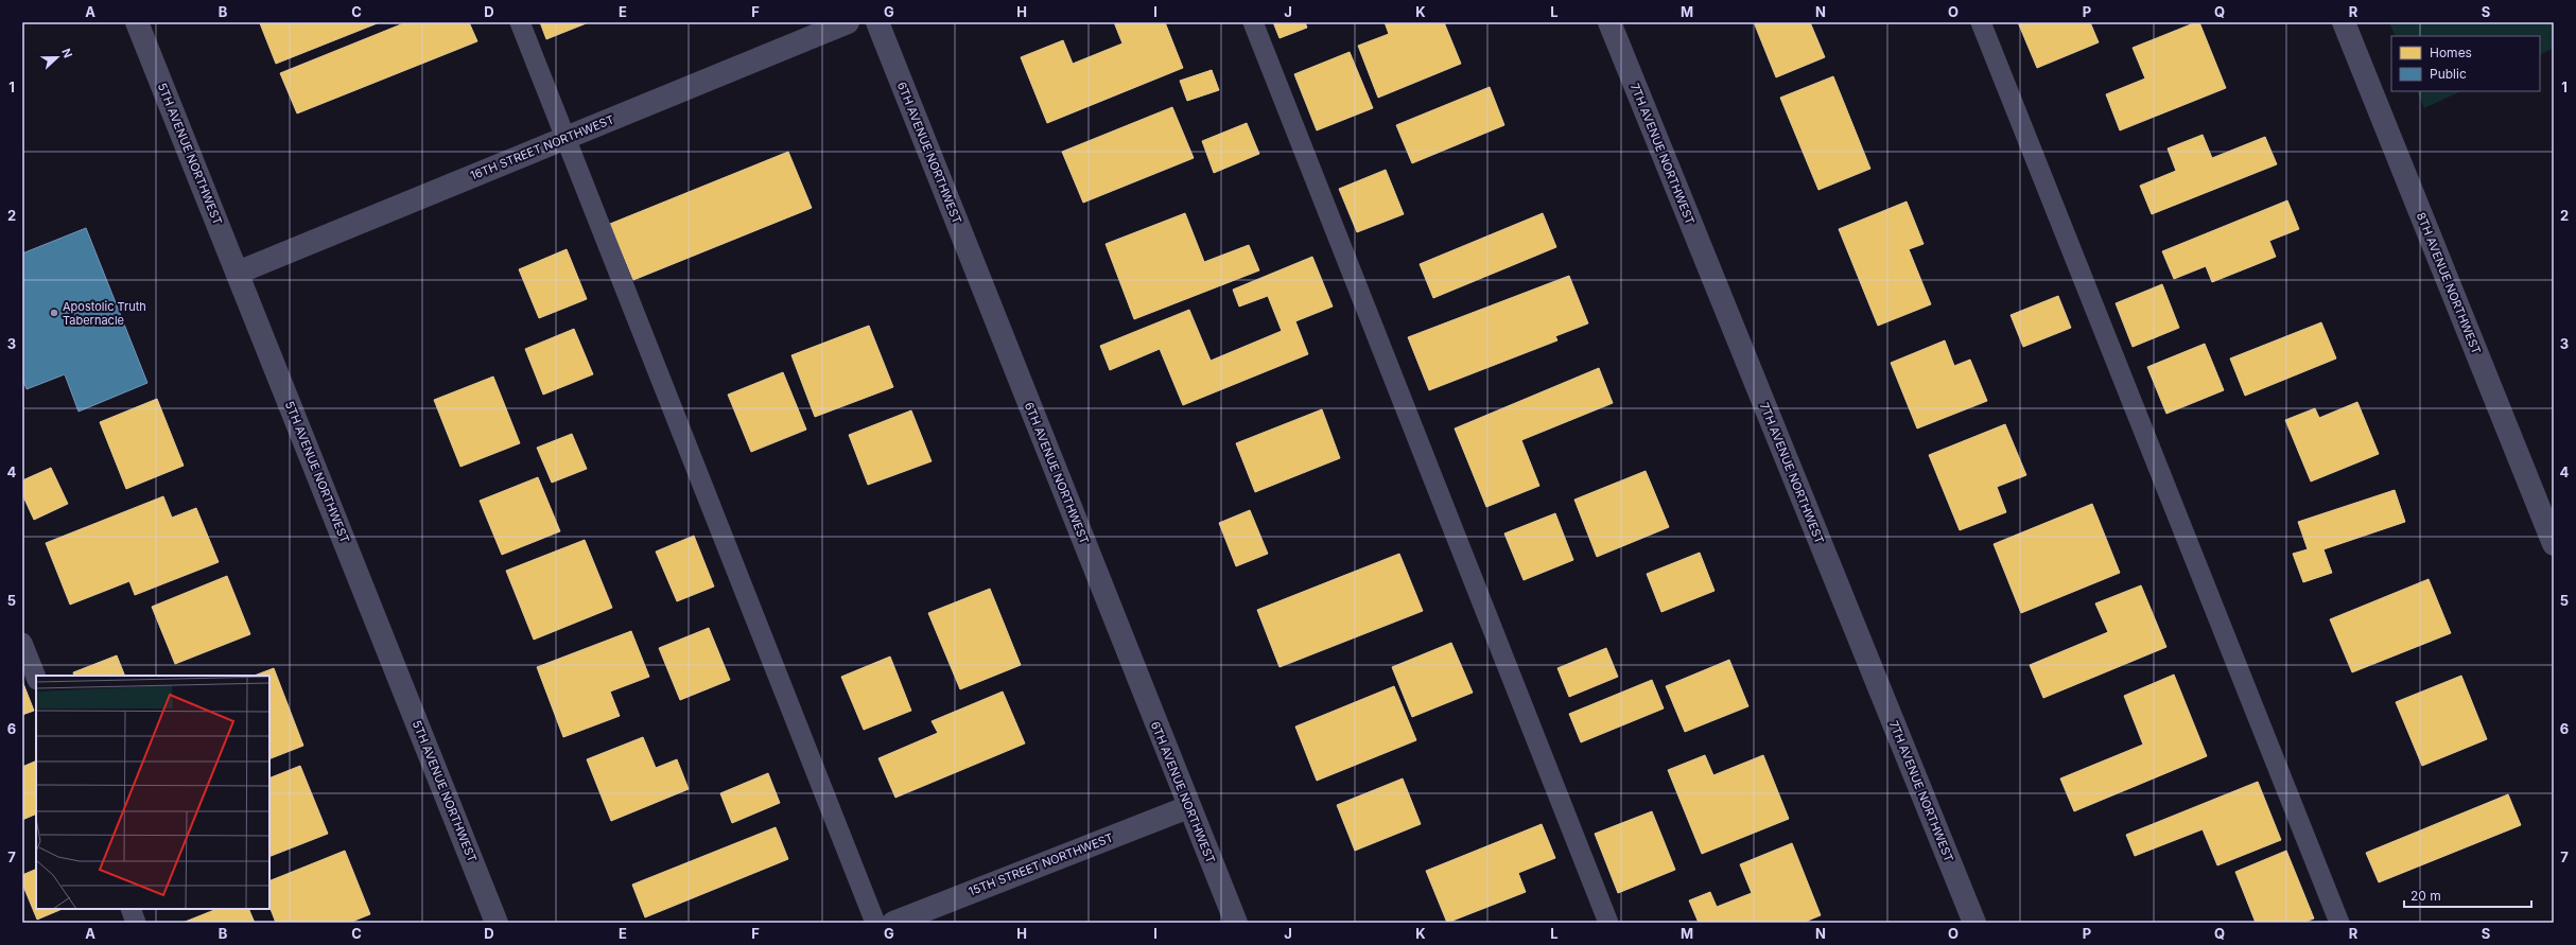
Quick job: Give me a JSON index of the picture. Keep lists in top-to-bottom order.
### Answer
{
  "streets": {
    "street": [
      "16TH STREET NORTHWEST",
      "6TH AVENUE NORTHWEST",
      "5TH AVENUE NORTHWEST",
      "7TH AVENUE NORTHWEST",
      "8TH AVENUE NORTHWEST",
      "15TH STREET NORTHWEST"
    ]
  },
  "crossings": [
    ["16TH STREET NORTHWEST", "5TH AVENUE NORTHWEST"],
    ["6TH AVENUE NORTHWEST", "15TH STREET NORTHWEST"]
  ],
  "places": ["Apostolic Truth Tabernacle"],
  "legend": ["Homes", "Public"],
  "scale_bar": "20 m",
  "north": "right",
  "grid": {
    "columns": [
      "A",
      "B",
      "C",
      "D",
      "E",
      "F",
      "G",
      "H",
      "I",
      "J",
      "K",
      "L",
      "M",
      "N",
      "O",
      "P",
      "Q",
      "R",
      "S"
    ],
    "rows": [
      "1",
      "2",
      "3",
      "4",
      "5",
      "6",
      "7"
    ]
  }
}
